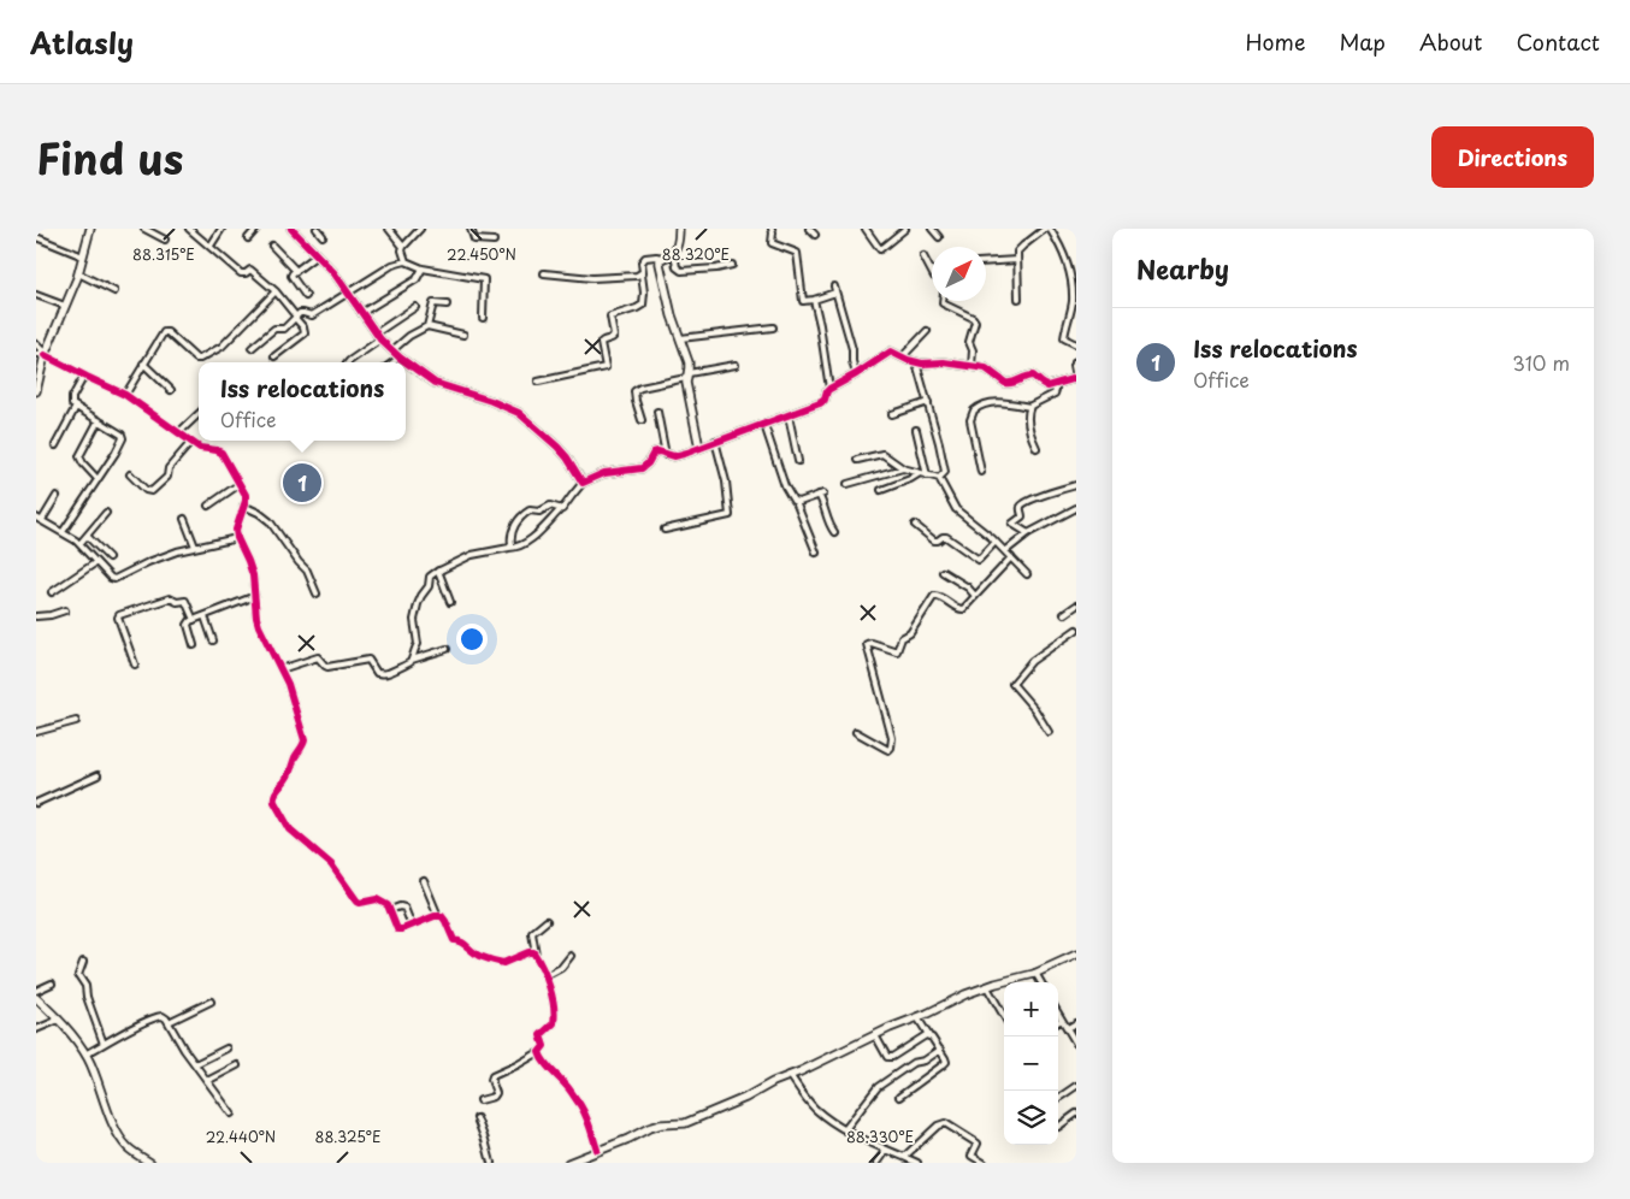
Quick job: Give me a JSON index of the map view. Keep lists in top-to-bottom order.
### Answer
{
  "north": "top right",
  "page": {
    "header": "Atlasly",
    "nav": [
      "Home",
      "Map",
      "About",
      "Contact"
    ],
    "title": "Find us",
    "buttons": "Directions",
    "heading": "Nearby",
    "list": [
      {
        "mark": "1",
        "name": "Iss relocations",
        "note": "Office",
        "value": "310 m"
      }
    ],
    "popup": ["Iss relocations", "Office"],
    "pins": "1",
    "map_buttons": ["+", "−"]
  },
  "coordinates": [
    "22.450°N",
    "88.315°E",
    "88.320°E",
    "88.325°E",
    "88.330°E",
    "22.440°N"
  ]
}
